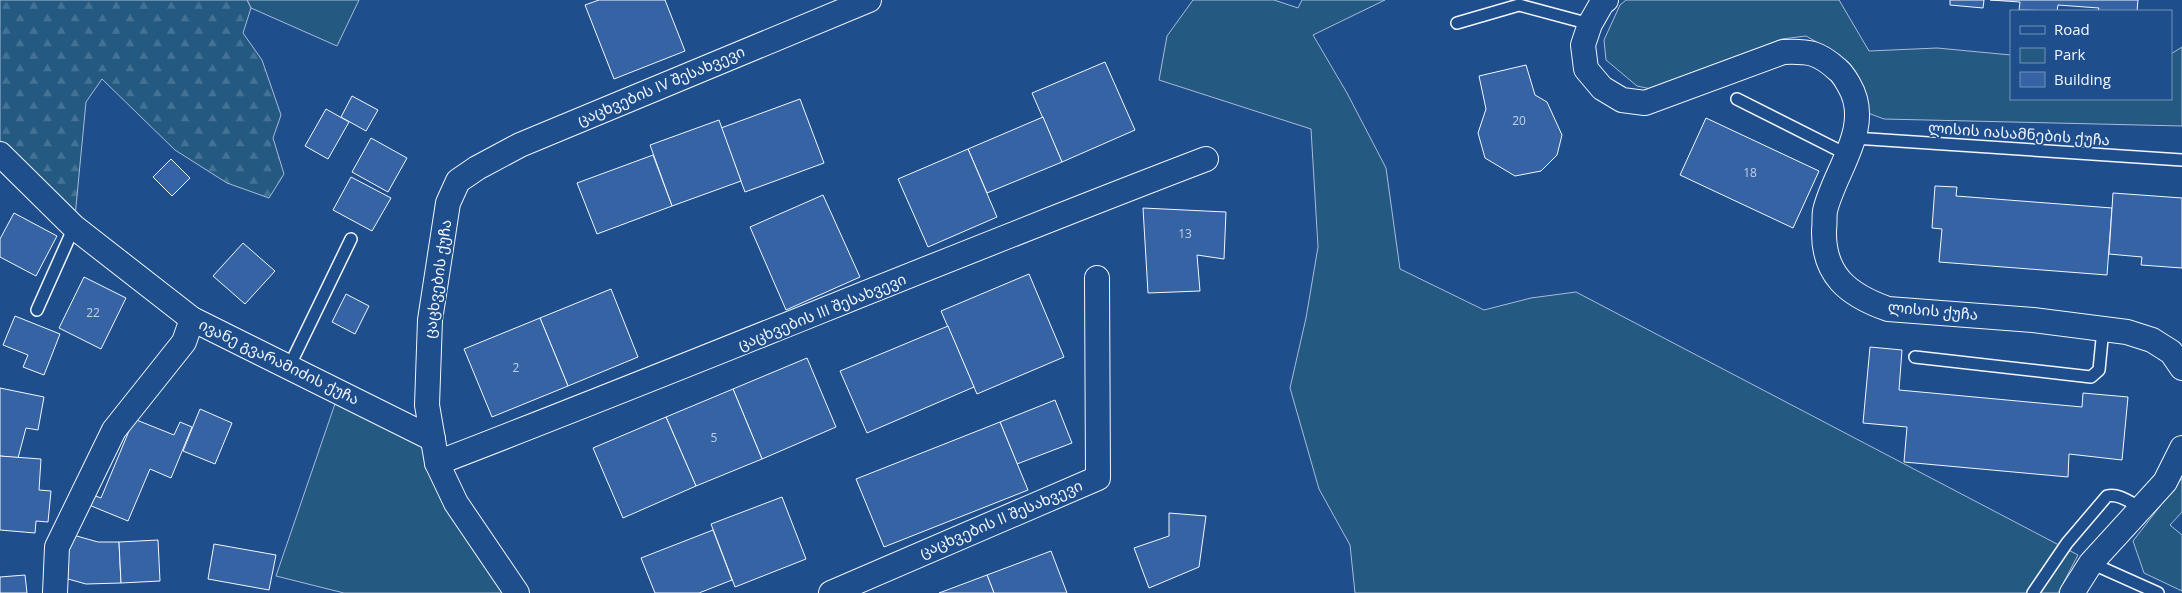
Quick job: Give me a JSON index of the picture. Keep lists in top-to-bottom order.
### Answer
{
  "streets": {
    "street": [
      "ცაცხვების IV შესახვევი",
      "ცაცხვების ქუჩა",
      "ლისის ქუჩა",
      "ცაცხვების III შესახვევი",
      "ივანე გვარამიძის ქუჩა",
      "ცაცხვების II შესახვევი"
    ],
    "lane": ["ლისის იასამნების ქუჩა"]
  },
  "crossings": [
    ["ცაცხვების IV შესახვევი", "ცაცხვების ქუჩა"],
    ["ლისის იასამნების ქუჩა", "ლისის ქუჩა"],
    ["ცაცხვების ქუჩა", "ივანე გვარამიძის ქუჩა"]
  ],
  "house_numbers": [
    "20",
    "18",
    "13",
    "22",
    "2",
    "5"
  ],
  "legend": ["Road", "Park", "Building"]
}
